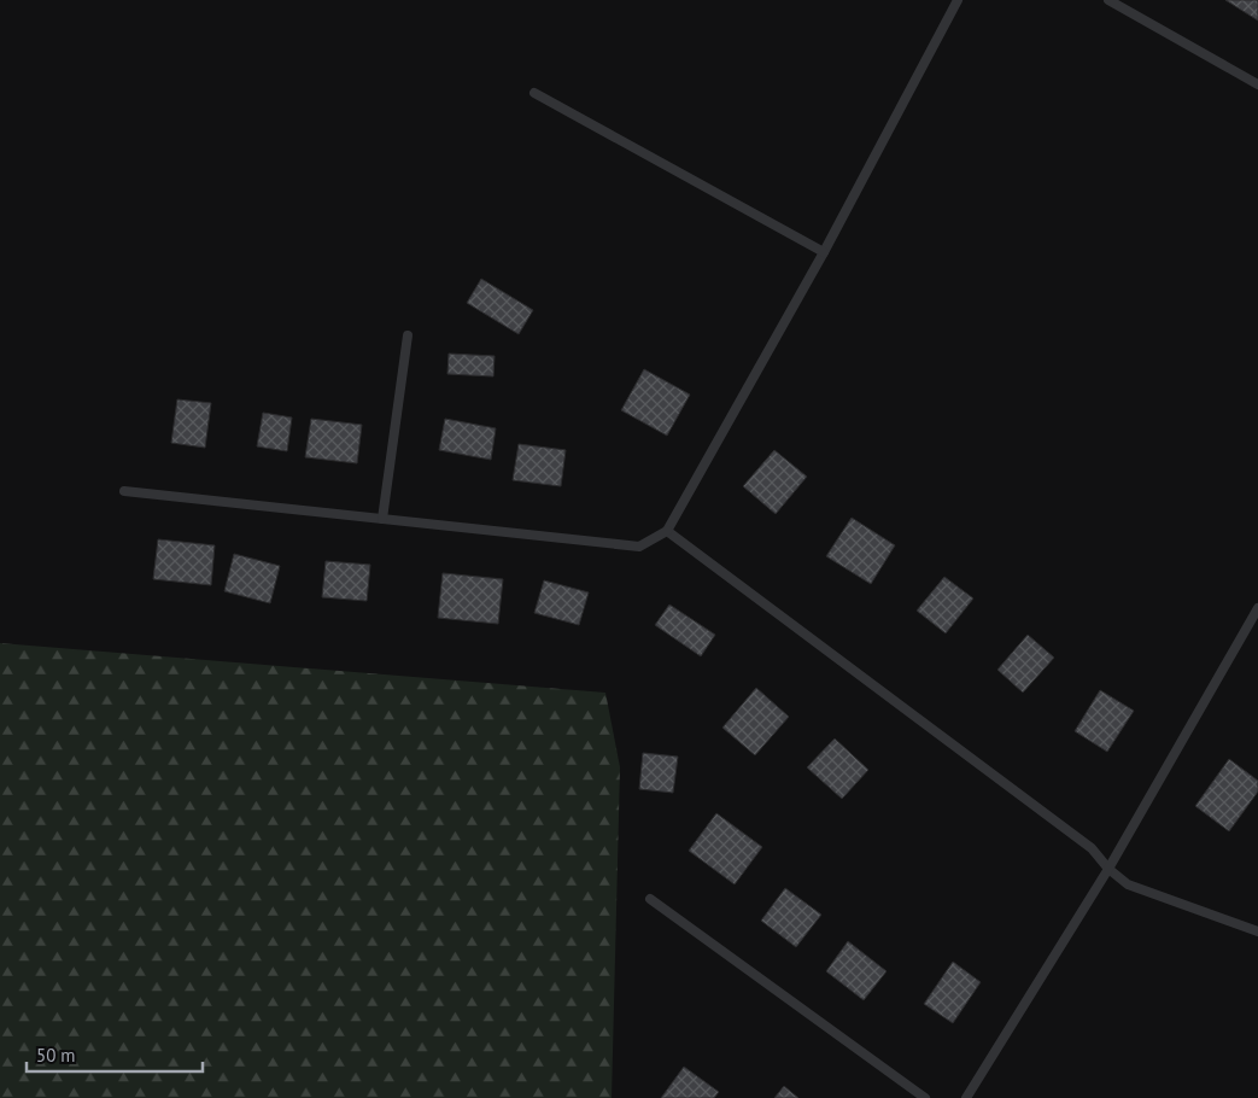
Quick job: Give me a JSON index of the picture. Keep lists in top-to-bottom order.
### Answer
{
  "scale_bar": "50 m"
}
